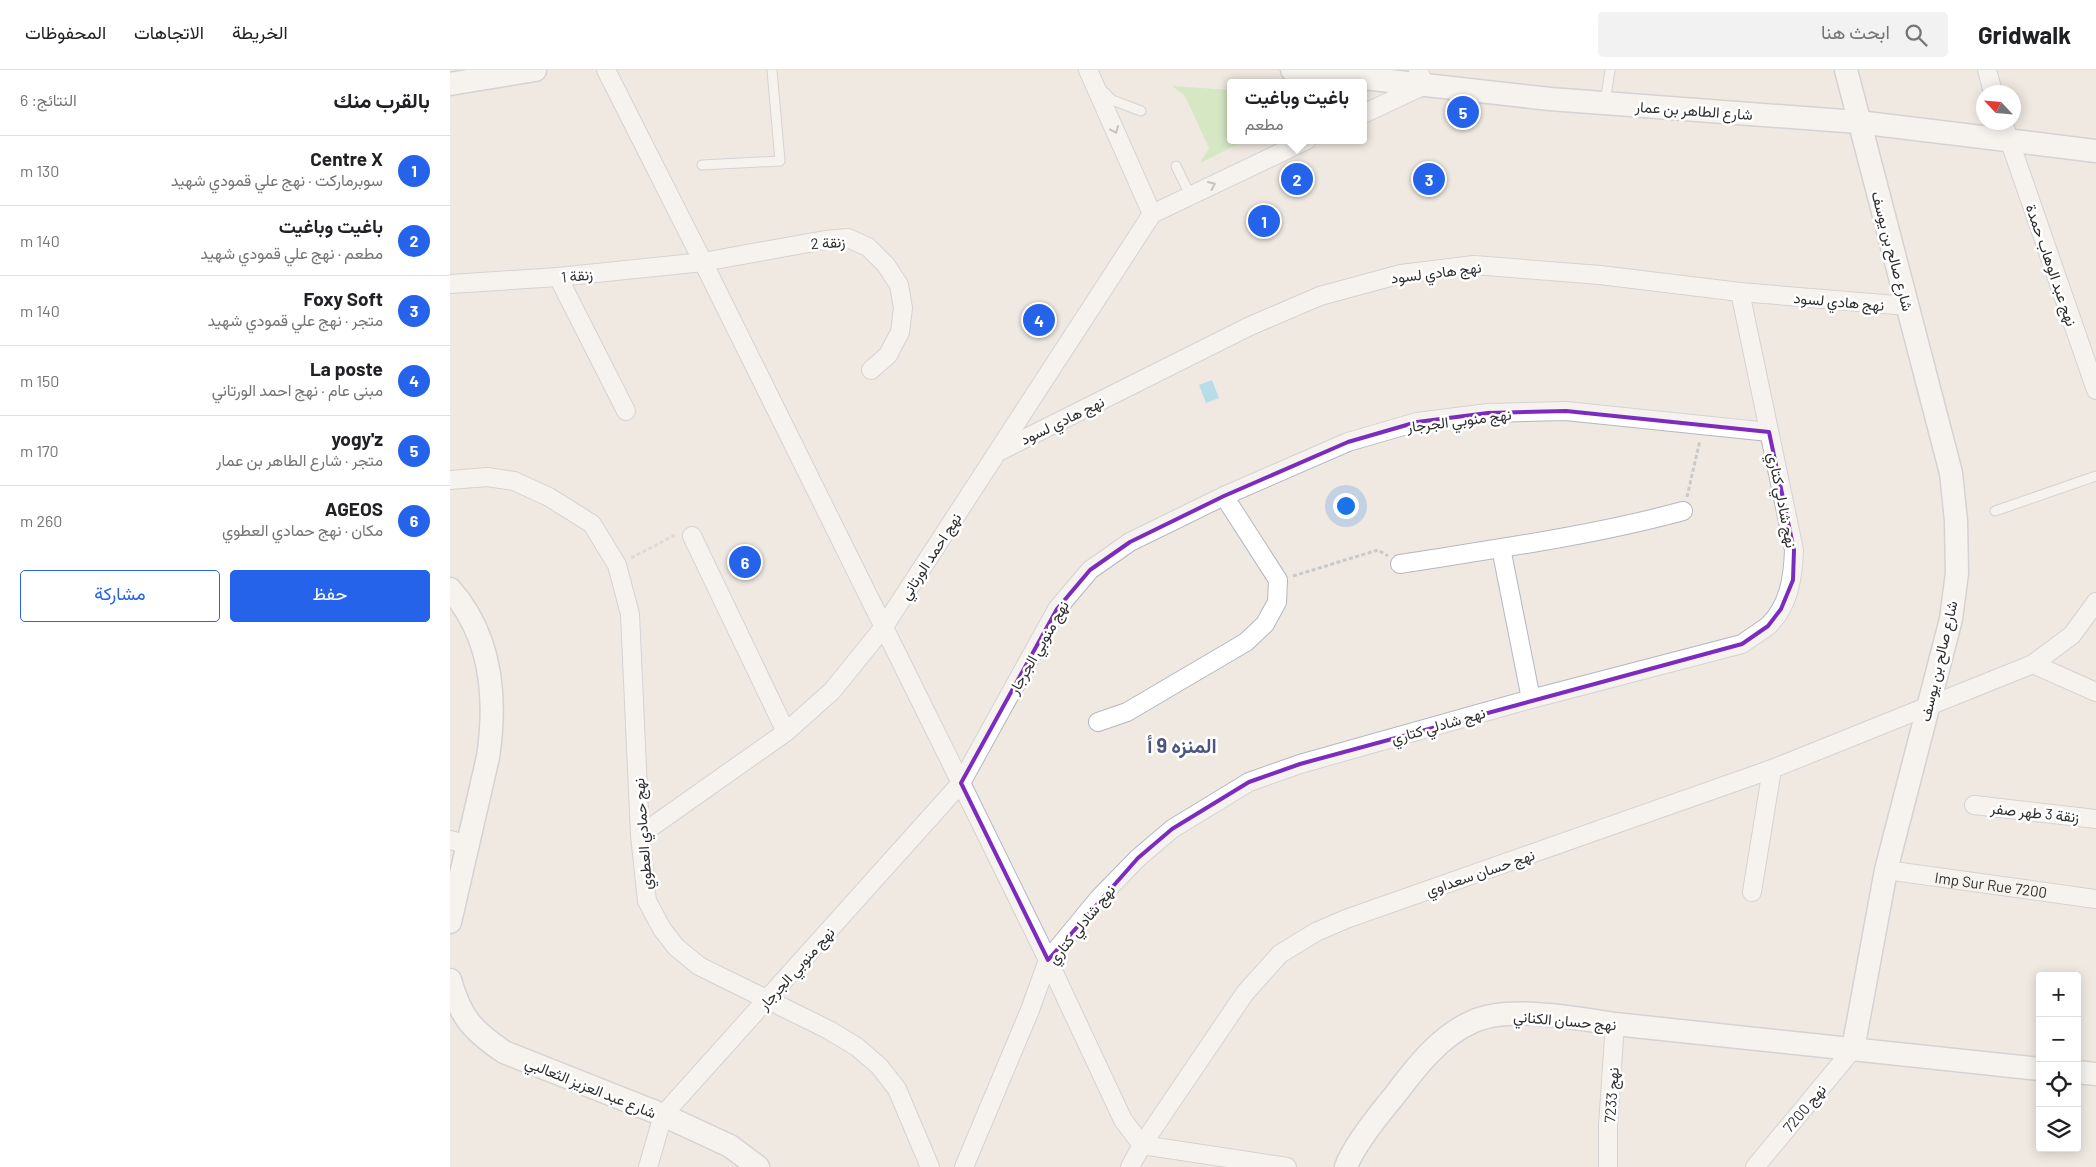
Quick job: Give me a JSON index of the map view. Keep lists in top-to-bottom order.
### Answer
{
  "streets": {
    "street": [
      "شارع الطاهر بن عمار",
      "زنقة 2",
      "شارع صالح بن يوسف",
      "نهج عبد الوهاب حمدة",
      "نهج هادي لسود",
      "زنقة 1",
      "نهج منوبي الجرجار",
      "نهج شادلي كتاري",
      "نهج احمد الورتاني",
      "زنقة 3 طهر صفر",
      "نهج حمادي العطوي",
      "نهج حسان سعداوي",
      "Imp Sur Rue 7200",
      "نهج حسان الكناني",
      "شارع عبد العزيز الثعالبي",
      "نهج 7233",
      "نهج 7200"
    ]
  },
  "crossings": [
    ["شارع الطاهر بن عمار", "شارع صالح بن يوسف"],
    ["شارع الطاهر بن عمار", "نهج عبد الوهاب حمدة"],
    ["زنقة 2", "زنقة 1"],
    ["شارع صالح بن يوسف", "نهج هادي لسود"],
    ["شارع صالح بن يوسف", "نهج حسان سعداوي"],
    ["شارع صالح بن يوسف", "Imp Sur Rue 7200"],
    ["شارع صالح بن يوسف", "نهج حسان الكناني"],
    ["شارع صالح بن يوسف", "نهج 7200"],
    ["نهج هادي لسود", "نهج شادلي كتاري"],
    ["نهج هادي لسود", "نهج احمد الورتاني"],
    ["نهج منوبي الجرجار", "نهج شادلي كتاري"],
    ["نهج منوبي الجرجار", "نهج حمادي العطوي"],
    ["نهج منوبي الجرجار", "شارع عبد العزيز الثعالبي"],
    ["نهج احمد الورتاني", "نهج حمادي العطوي"],
    ["نهج حسان الكناني", "نهج 7233"],
    ["نهج حسان الكناني", "نهج 7200"]
  ],
  "districts": ["المنزه 9 أ"],
  "north": "top left",
  "page": {
    "header": "Gridwalk",
    "search": "ابحث هنا",
    "nav": ["الخريطة", "الاتجاهات", "المحفوظات"],
    "heading": ["بالقرب منك", "النتائج: 6"],
    "popup": ["باغيت وباغيت", "مطعم"],
    "pins": [
      "5",
      "2",
      "3",
      "1",
      "4",
      "6"
    ],
    "list": [
      {
        "mark": "1",
        "name": "Centre X",
        "note": "سوبرماركت · نهج علي قمودي شهيد",
        "value": "130 m"
      },
      {
        "mark": "2",
        "name": "باغيت وباغيت",
        "note": "مطعم · نهج علي قمودي شهيد",
        "value": "140 m"
      },
      {
        "mark": "3",
        "name": "Foxy Soft",
        "note": "متجر · نهج علي قمودي شهيد",
        "value": "140 m"
      },
      {
        "mark": "4",
        "name": "La poste",
        "note": "مبنى عام · نهج احمد الورتاني",
        "value": "150 m"
      },
      {
        "mark": "5",
        "name": "yogy'z",
        "note": "متجر · شارع الطاهر بن عمار",
        "value": "170 m"
      },
      {
        "mark": "6",
        "name": "AGEOS",
        "note": "مكان · نهج حمادي العطوي",
        "value": "260 m"
      }
    ],
    "buttons": ["حفظ", "مشاركة"],
    "map_buttons": ["+", "−"]
  }
}
